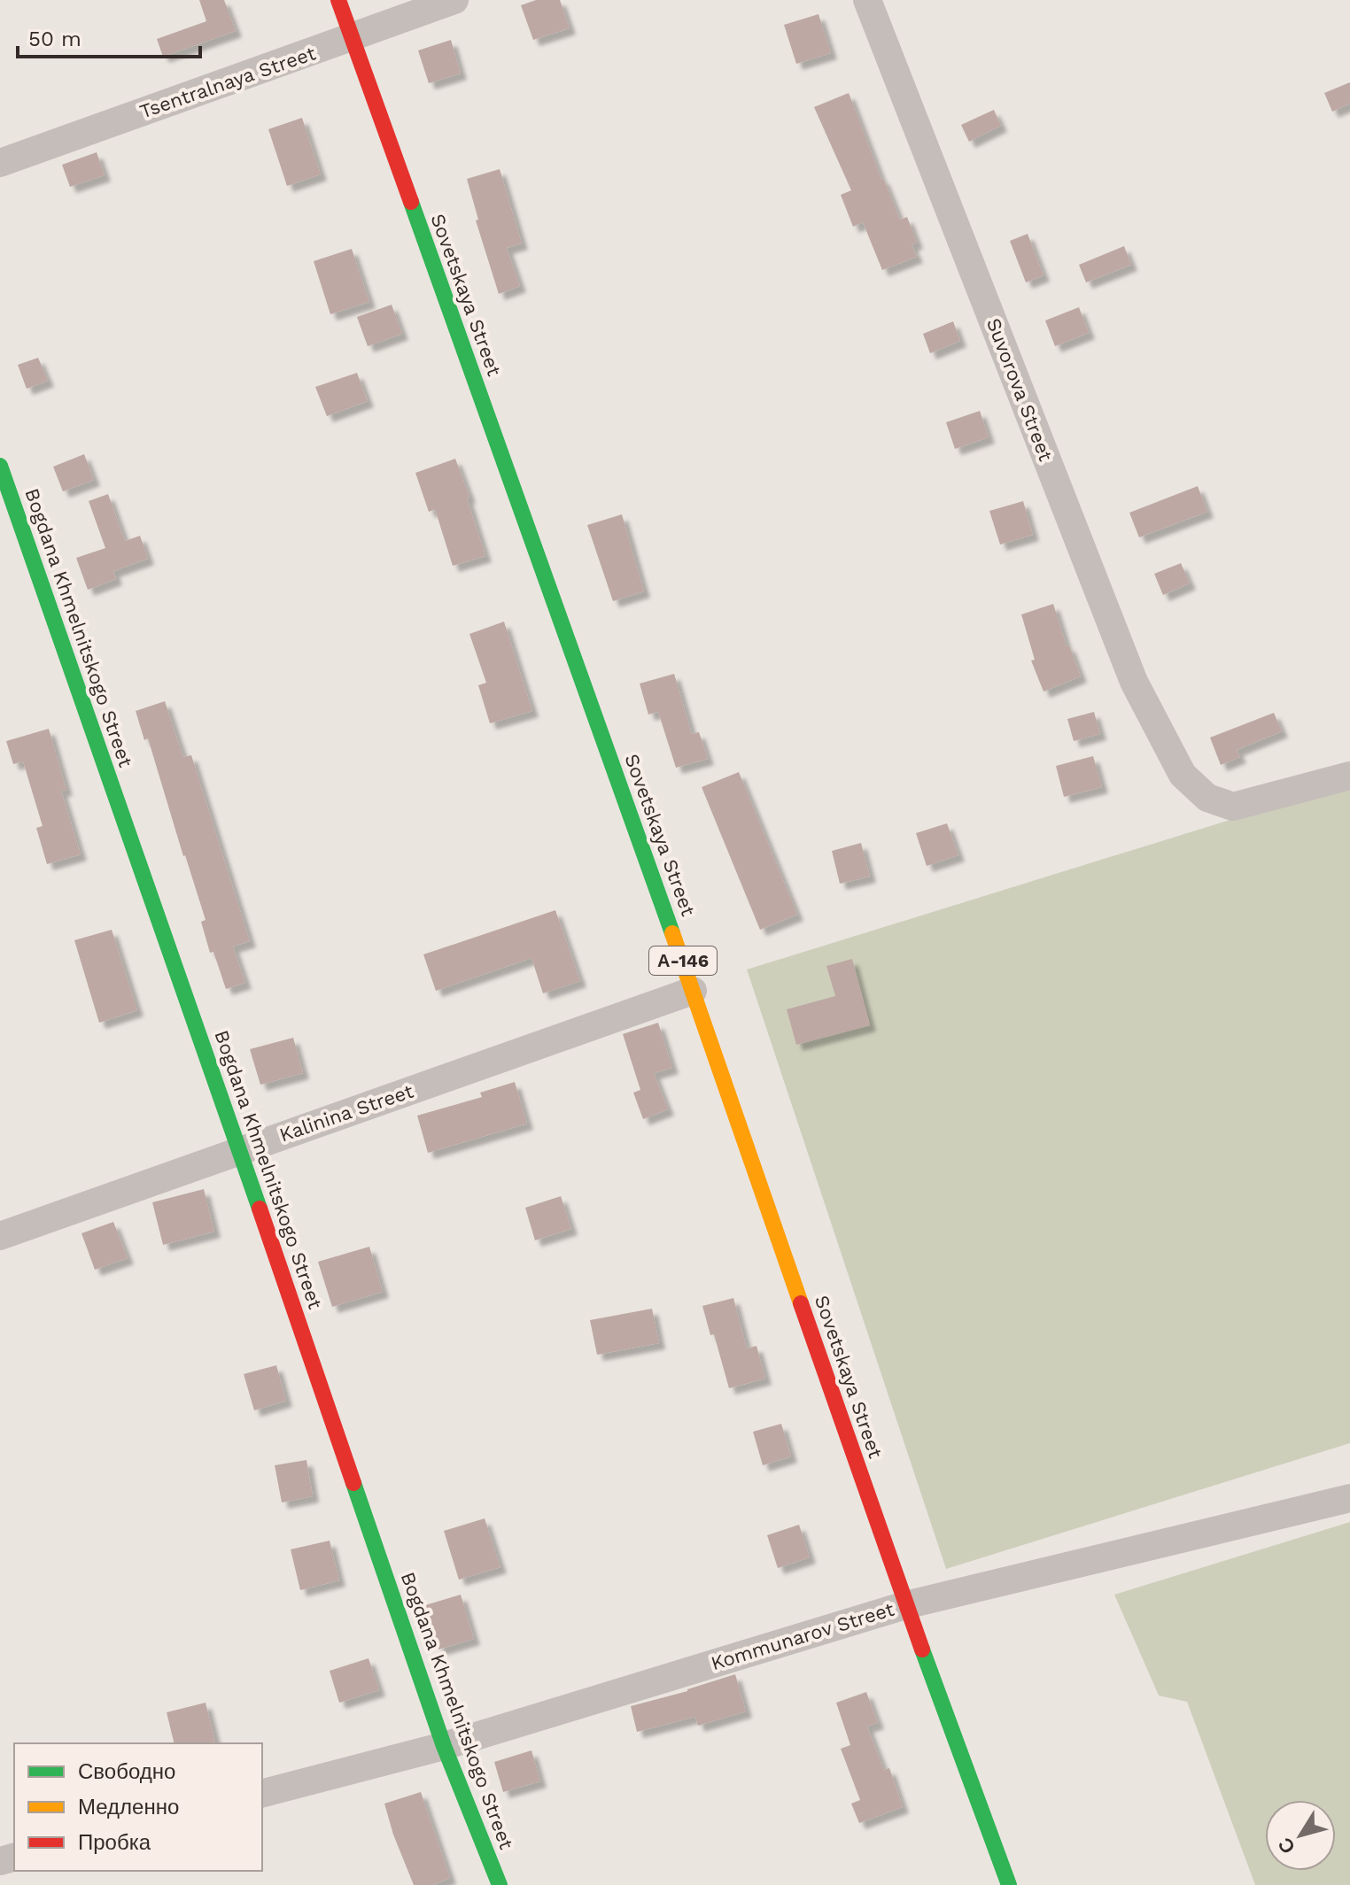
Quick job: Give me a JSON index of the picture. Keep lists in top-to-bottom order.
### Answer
{
  "streets": {
    "main road": ["Sovetskaya Street", "Bogdana Khmelnitskogo Street", "А-146"],
    "street": [
      "Tsentralnaya Street",
      "Suvorova Street",
      "Kalinina Street",
      "Kommunarov Street"
    ]
  },
  "crossings": [
    ["Tsentralnaya Street", "Sovetskaya Street"],
    ["Sovetskaya Street", "Kalinina Street"],
    ["Sovetskaya Street", "Kommunarov Street"],
    ["Bogdana Khmelnitskogo Street", "Kalinina Street"],
    ["Bogdana Khmelnitskogo Street", "Kommunarov Street"]
  ],
  "legend": ["Свободно", "Медленно", "Пробка"],
  "scale_bar": "50 m",
  "north": "bottom left"
}
